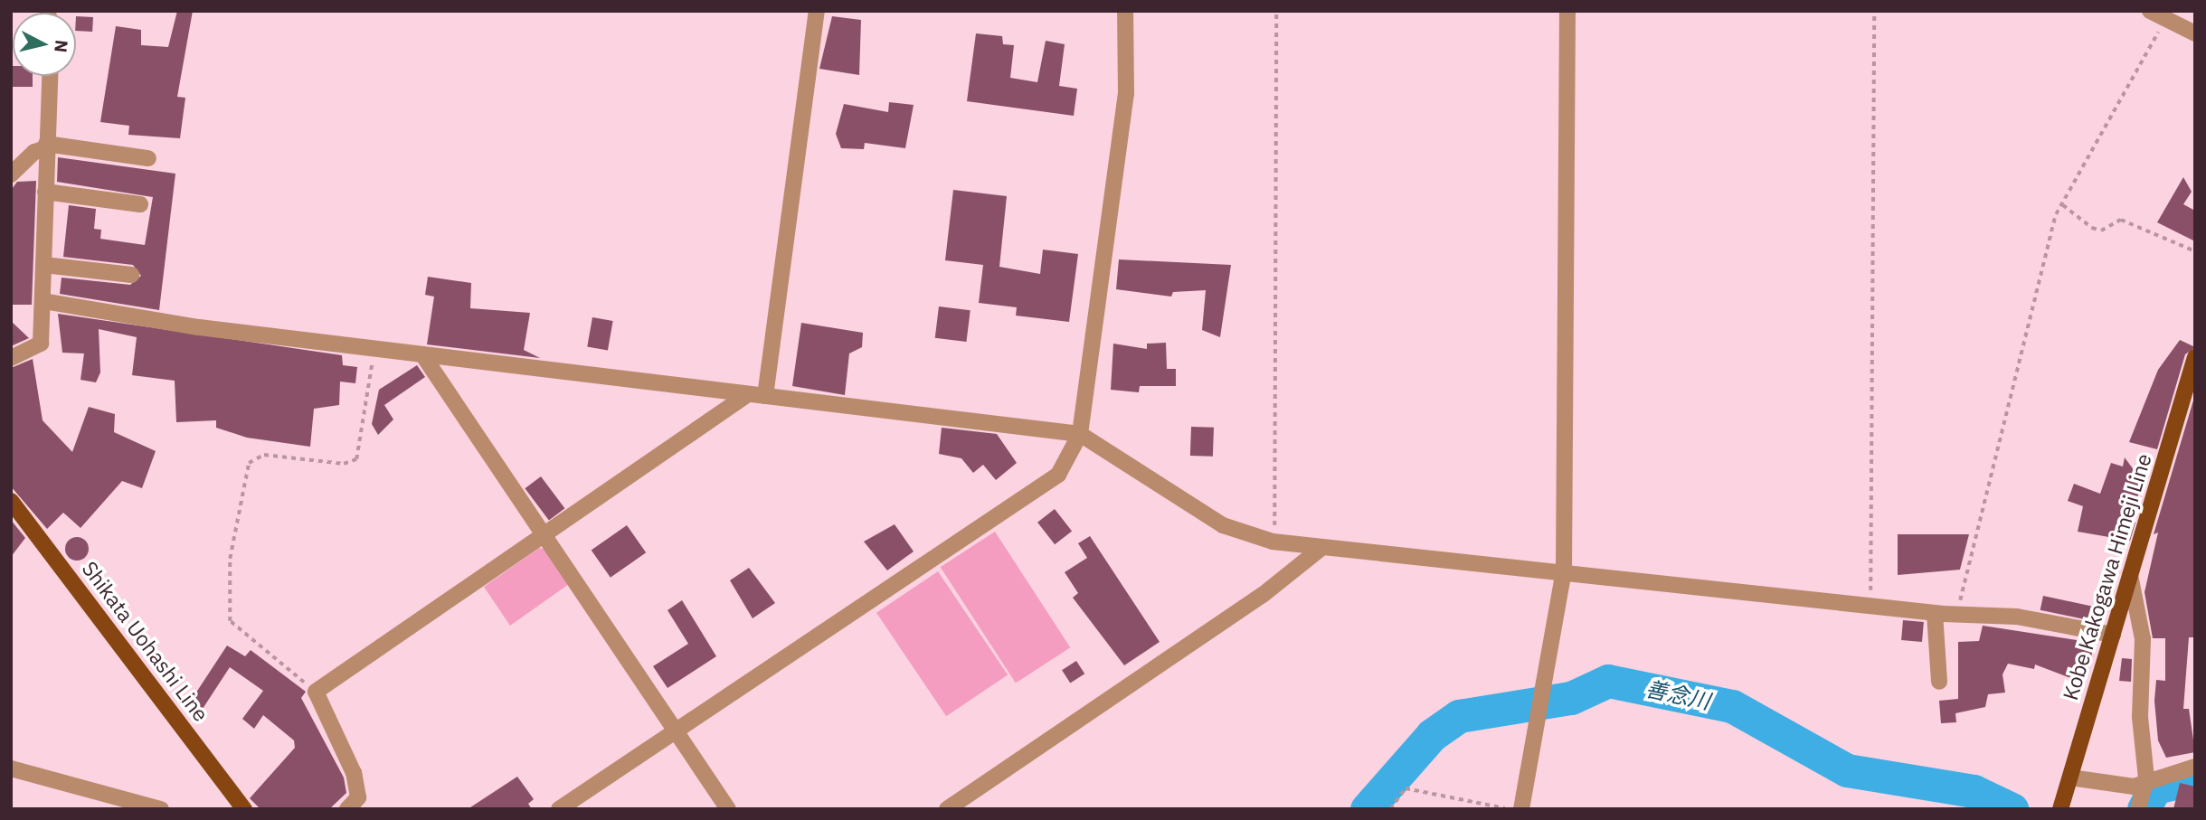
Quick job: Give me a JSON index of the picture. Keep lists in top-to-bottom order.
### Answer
{
  "streets": {
    "main road": ["Kobe Kakogawa Himeji Line", "Shikata Uohashi Line"]
  },
  "water": ["善念川"],
  "north": "right"
}
